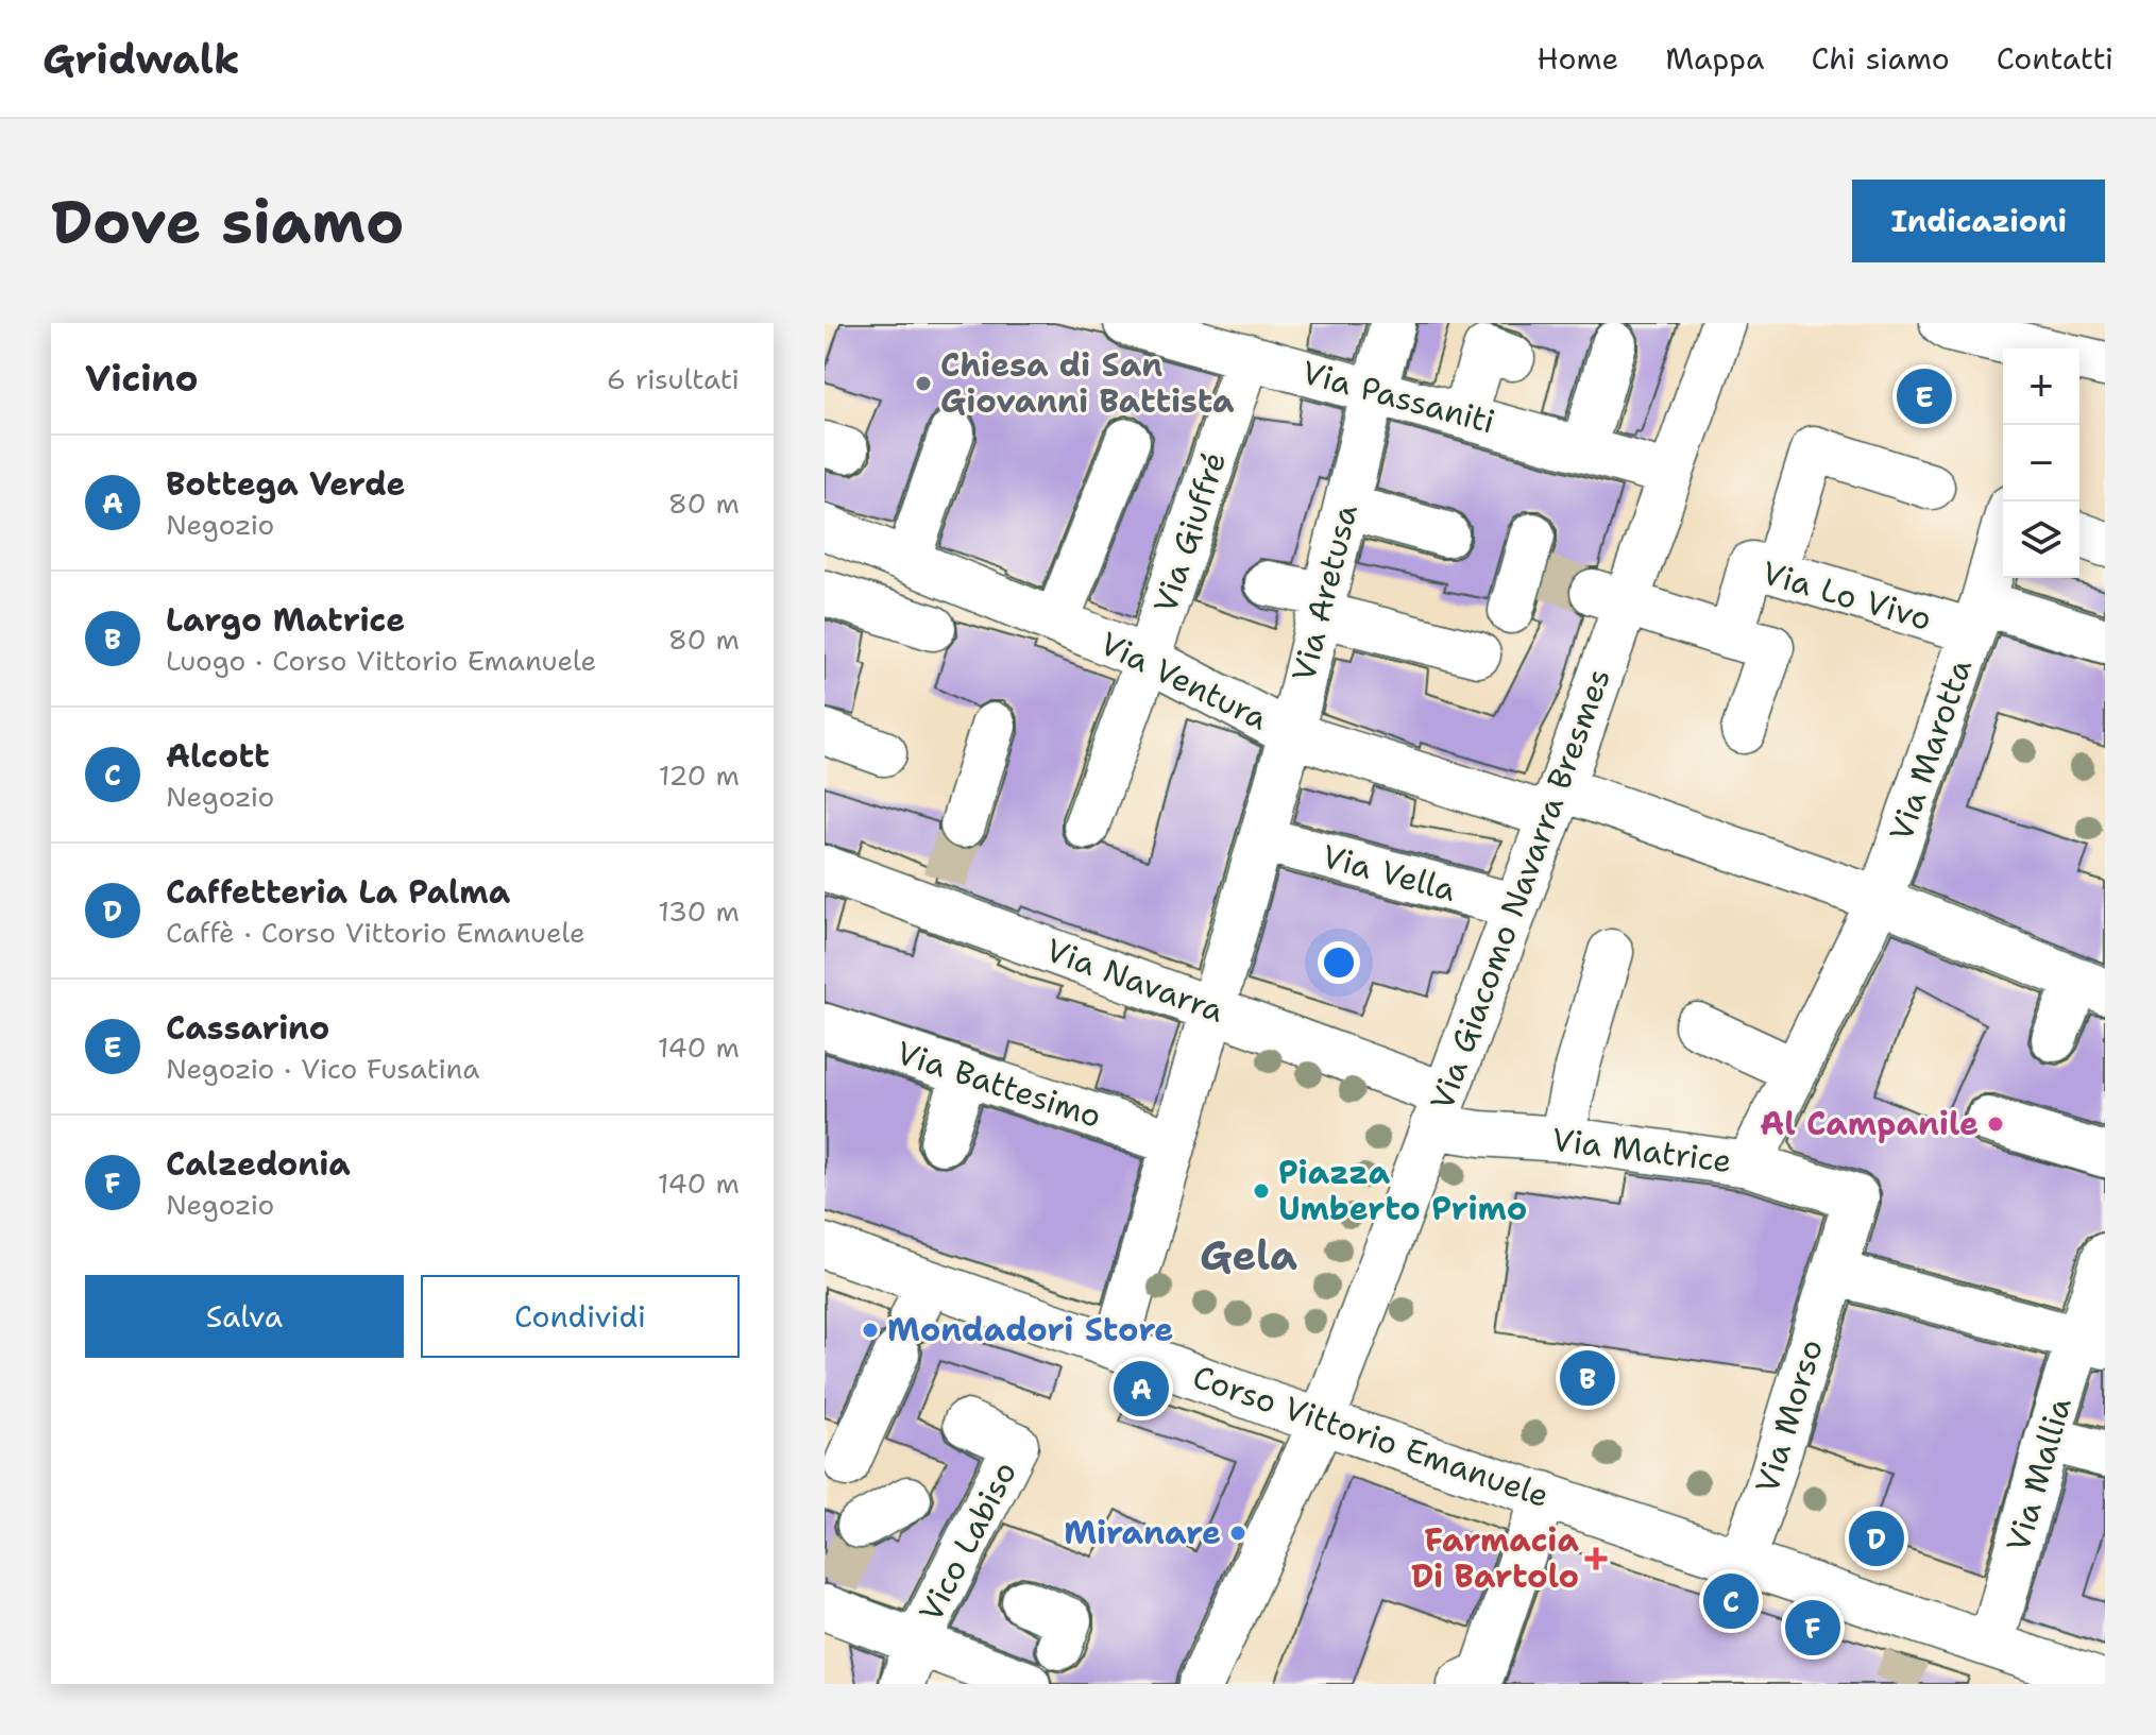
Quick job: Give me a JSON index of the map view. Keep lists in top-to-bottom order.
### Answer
{
  "streets": {
    "street": [
      "Via Passaniti",
      "Via Giuffré",
      "Via Aretusa",
      "Via Lo Vivo",
      "Via Ventura",
      "Via Marotta",
      "Via Vella",
      "Via Giacomo Navarra Bresmes",
      "Via Navarra",
      "Via Battesimo",
      "Via Matrice",
      "Via Morso",
      "Corso Vittorio Emanuele",
      "Via Mallia",
      "Vico Labiso"
    ]
  },
  "crossings": [
    ["Via Passaniti", "Via Giuffré"],
    ["Via Passaniti", "Via Aretusa"],
    ["Via Passaniti", "Via Giacomo Navarra Bresmes"],
    ["Via Giuffré", "Via Ventura"],
    ["Via Aretusa", "Via Ventura"],
    ["Via Aretusa", "Via Vella"],
    ["Via Aretusa", "Via Navarra"],
    ["Via Lo Vivo", "Via Marotta"],
    ["Via Ventura", "Via Marotta"],
    ["Via Ventura", "Via Giacomo Navarra Bresmes"],
    ["Via Ventura", "Via Matrice"],
    ["Via Marotta", "Via Matrice"],
    ["Via Vella", "Via Giacomo Navarra Bresmes"],
    ["Via Giacomo Navarra Bresmes", "Via Navarra"],
    ["Via Giacomo Navarra Bresmes", "Via Matrice"],
    ["Via Giacomo Navarra Bresmes", "Corso Vittorio Emanuele"],
    ["Via Navarra", "Via Matrice"],
    ["Via Matrice", "Via Morso"],
    ["Via Morso", "Corso Vittorio Emanuele"],
    ["Corso Vittorio Emanuele", "Via Mallia"]
  ],
  "districts": ["Gela"],
  "places": {
    "other": [
      "Chiesa di San Giovanni Battista",
      "Al Campanile",
      "Piazza Umberto Primo",
      "Mondadori Store",
      "Miranare"
    ],
    "health": ["Farmacia Di Bartolo"]
  },
  "page": {
    "header": "Gridwalk",
    "nav": [
      "Home",
      "Mappa",
      "Chi siamo",
      "Contatti"
    ],
    "buttons": [
      "Indicazioni",
      ["Salva", "Condividi"]
    ],
    "title": "Dove siamo",
    "heading": ["Vicino", "6 risultati"],
    "map_buttons": ["+", "−"],
    "pins": [
      "E",
      "B",
      "A",
      "D",
      "C",
      "F"
    ],
    "list": [
      {
        "mark": "A",
        "name": "Bottega Verde",
        "note": "Negozio",
        "value": "80 m"
      },
      {
        "mark": "B",
        "name": "Largo Matrice",
        "note": "Luogo · Corso Vittorio Emanuele",
        "value": "80 m"
      },
      {
        "mark": "C",
        "name": "Alcott",
        "note": "Negozio",
        "value": "120 m"
      },
      {
        "mark": "D",
        "name": "Caffetteria La Palma",
        "note": "Caffè · Corso Vittorio Emanuele",
        "value": "130 m"
      },
      {
        "mark": "E",
        "name": "Cassarino",
        "note": "Negozio · Vico Fusatina",
        "value": "140 m"
      },
      {
        "mark": "F",
        "name": "Calzedonia",
        "note": "Negozio",
        "value": "140 m"
      }
    ]
  }
}
